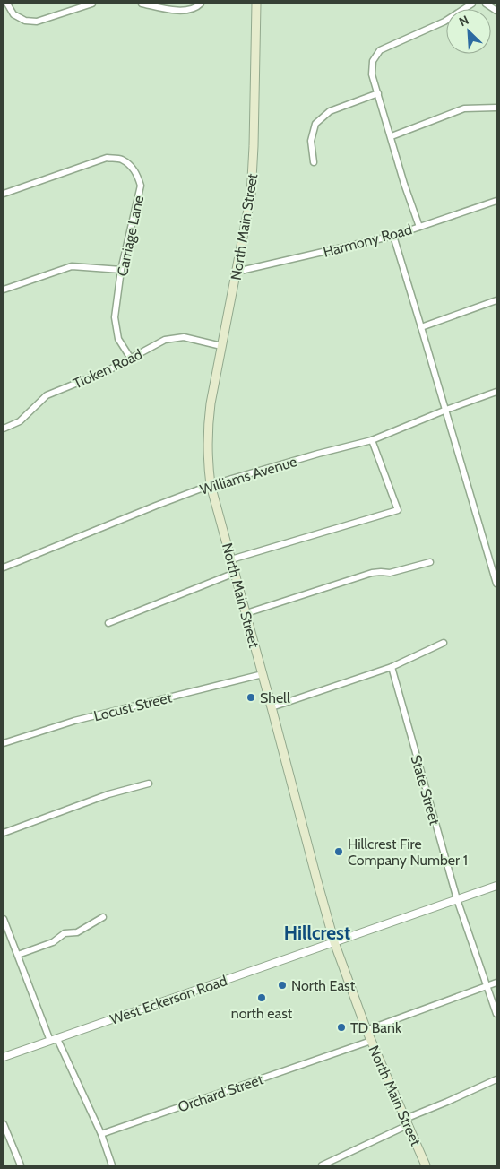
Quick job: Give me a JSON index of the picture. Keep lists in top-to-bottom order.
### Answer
{
  "streets": {
    "main road": ["North Main Street"],
    "street": [
      "Carriage Lane",
      "Harmony Road",
      "Tioken Road",
      "Williams Avenue",
      "Locust Street",
      "State Street",
      "West Eckerson Road",
      "Orchard Street"
    ]
  },
  "crossings": [
    ["North Main Street", "Harmony Road"],
    ["North Main Street", "Tioken Road"],
    ["North Main Street", "Williams Avenue"],
    ["North Main Street", "Locust Street"],
    ["North Main Street", "West Eckerson Road"],
    ["North Main Street", "Orchard Street"],
    ["Carriage Lane", "Tioken Road"],
    ["State Street", "West Eckerson Road"]
  ],
  "districts": ["Hillcrest"],
  "places": [
    "Shell",
    "Hillcrest Fire Company Number 1",
    "North East",
    "north east",
    "TD Bank"
  ],
  "north": "top left"
}
